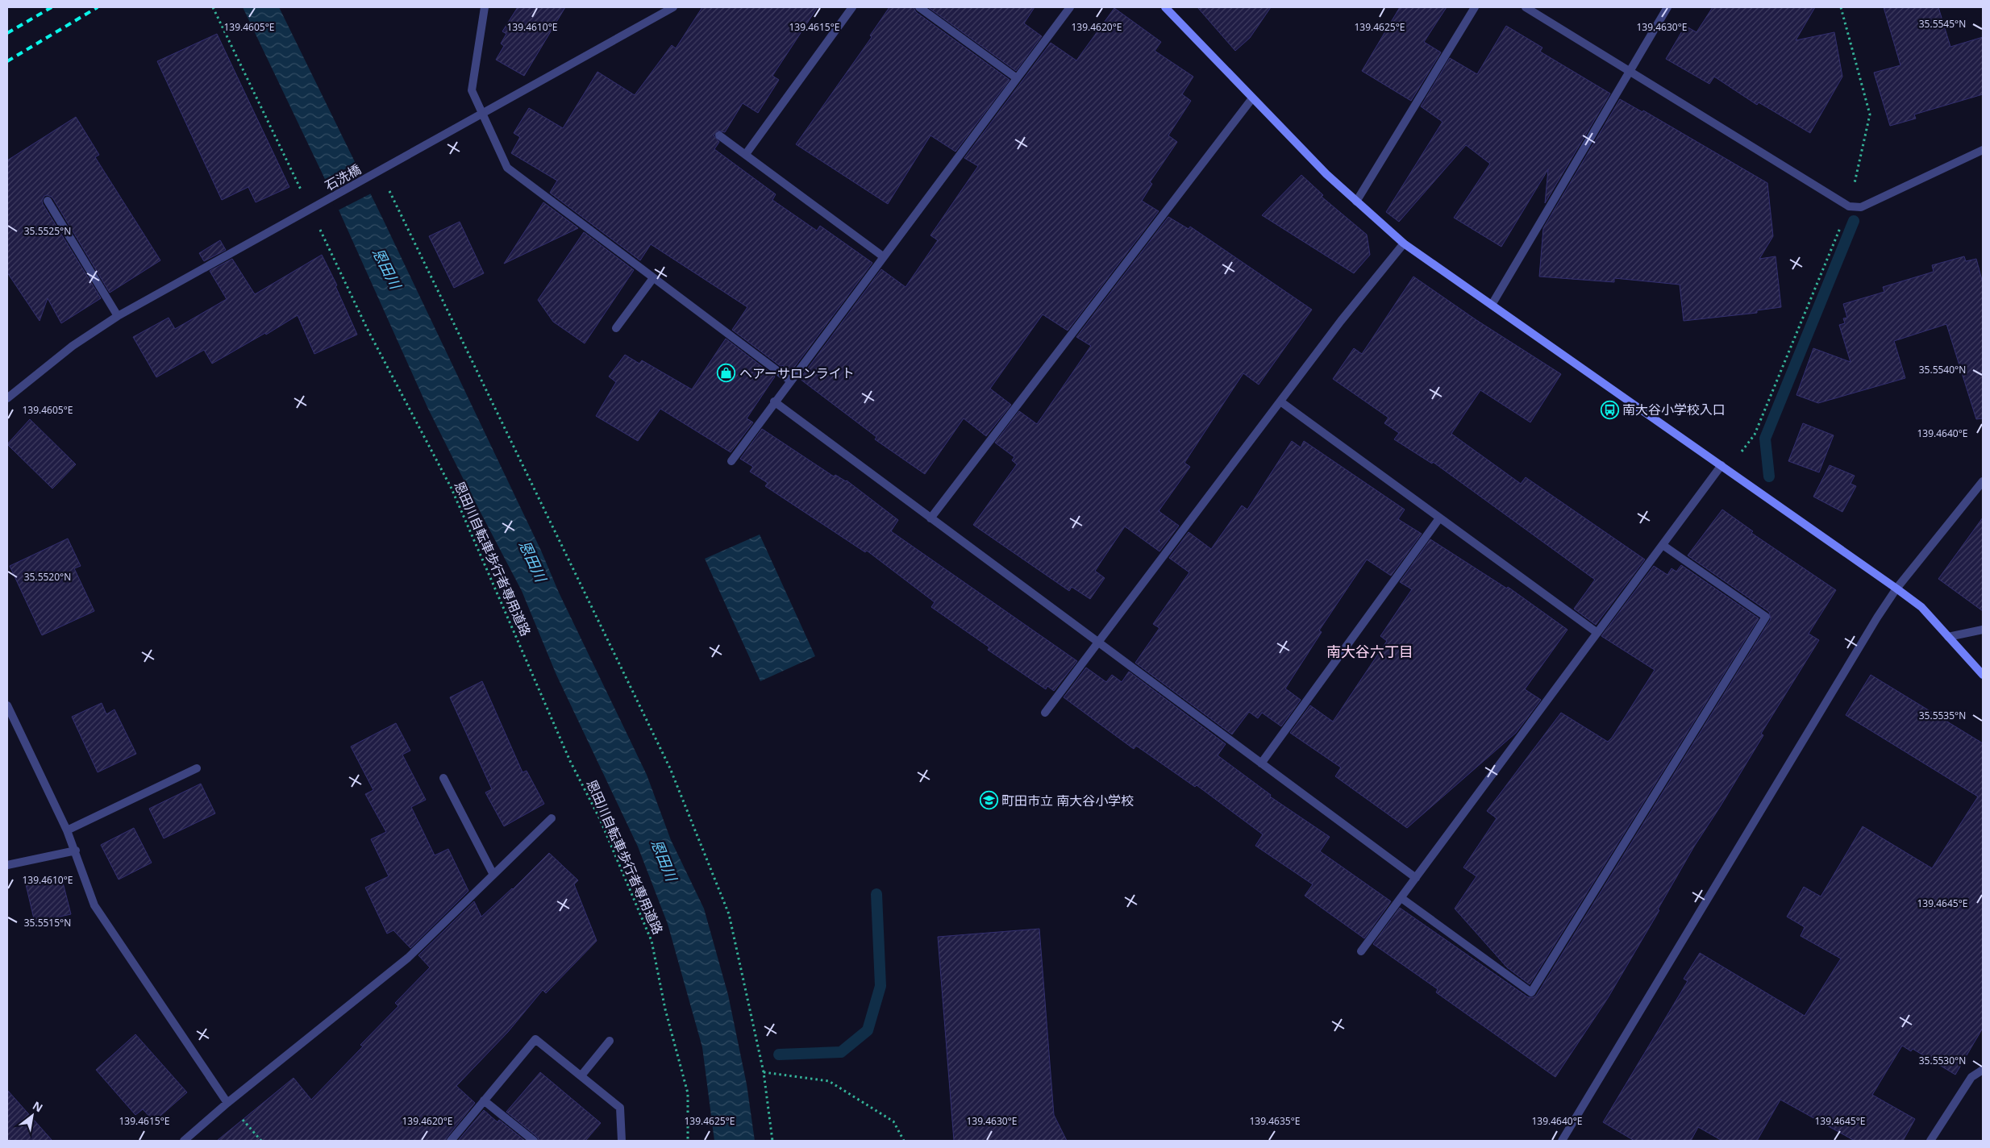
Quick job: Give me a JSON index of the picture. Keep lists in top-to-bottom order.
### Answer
{
  "streets": {
    "street": ["石洗橋"],
    "path": ["恩田川自転車歩行者専用道路"]
  },
  "crossings": [
    ["石洗橋", "恩田川自転車歩行者専用道路"]
  ],
  "districts": ["南大谷六丁目"],
  "water": ["恩田川"],
  "places": {
    "shop": ["ヘアーサロンライト"],
    "bus stop": ["南大谷小学校入口"],
    "school or university": ["町田市立 南大谷小学校"]
  },
  "north": "top right",
  "coordinates": [
    "35.5545°N",
    "139.4610°E",
    "139.4605°E",
    "139.4615°E",
    "139.4620°E",
    "139.4625°E",
    "139.4630°E",
    "35.5525°N",
    "35.5540°N",
    "139.4640°E",
    "35.5520°N",
    "35.5535°N",
    "139.4645°E",
    "35.5515°N",
    "35.5530°N",
    "139.4635°E"
  ]
}
